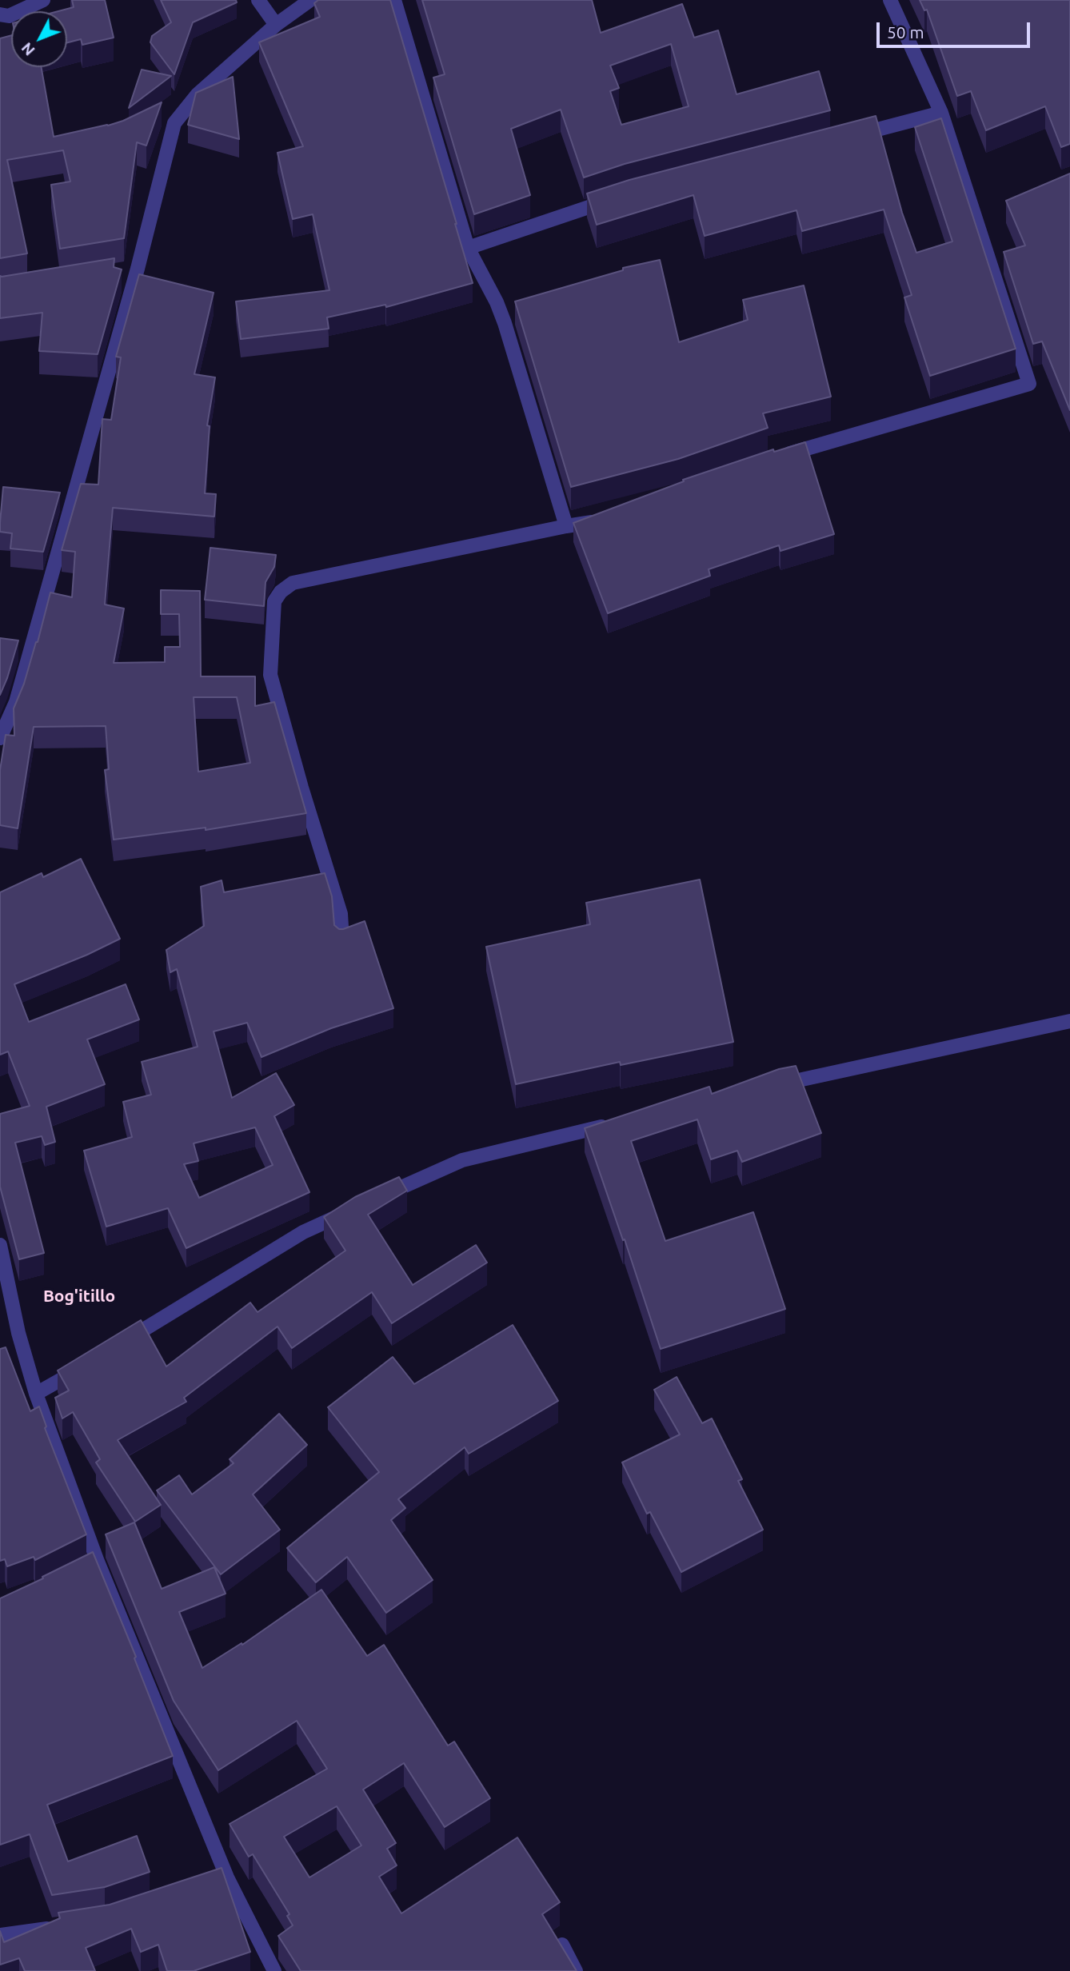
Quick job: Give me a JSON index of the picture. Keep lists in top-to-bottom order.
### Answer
{
  "districts": ["Bog'itillo"],
  "scale_bar": "50 m",
  "north": "bottom left"
}
